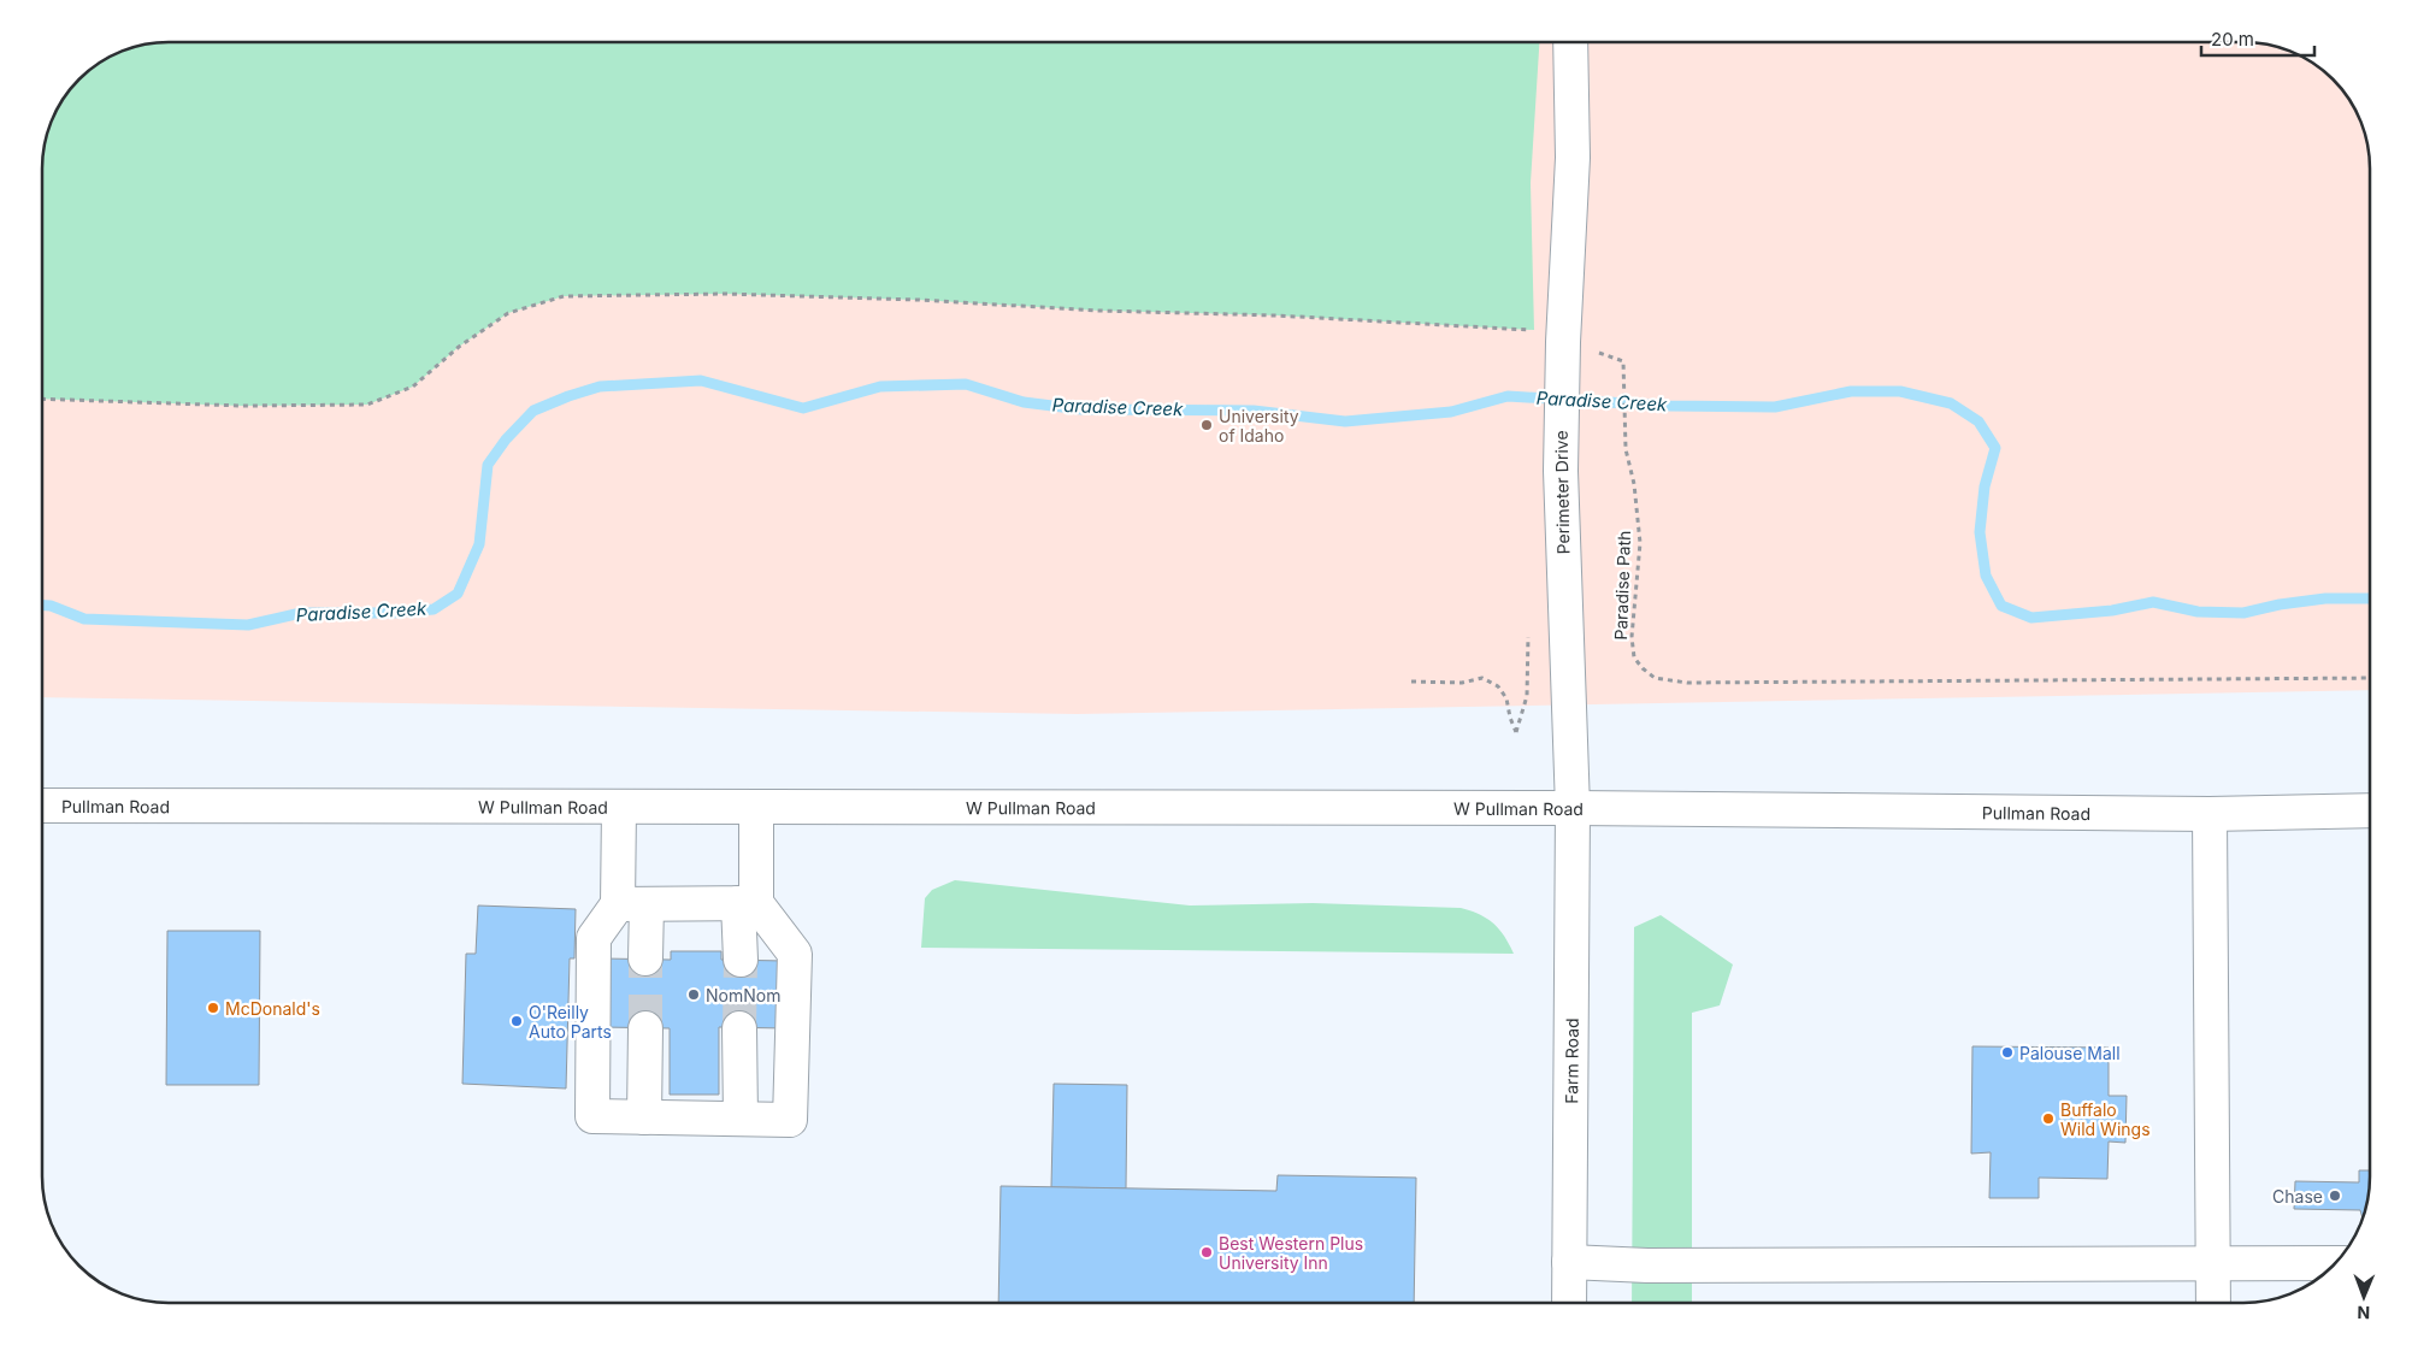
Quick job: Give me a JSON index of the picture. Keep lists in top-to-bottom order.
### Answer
{
  "streets": {
    "main road": [
      "Perimeter Drive",
      "Pullman Road",
      "W Pullman Road",
      "Farm Road"
    ],
    "path": ["Paradise Path"]
  },
  "crossings": [
    ["Perimeter Drive", "W Pullman Road"],
    ["Perimeter Drive", "Farm Road"],
    ["Pullman Road", "W Pullman Road"],
    ["W Pullman Road", "Farm Road"]
  ],
  "water": ["Paradise Creek"],
  "places": [
    "University of Idaho",
    "NomNom",
    "McDonald's",
    "O'Reilly Auto Parts",
    "Palouse Mall",
    "Buffalo Wild Wings",
    "Chase",
    "Best Western Plus University Inn"
  ],
  "scale_bar": "20 m",
  "north": "bottom"
}
